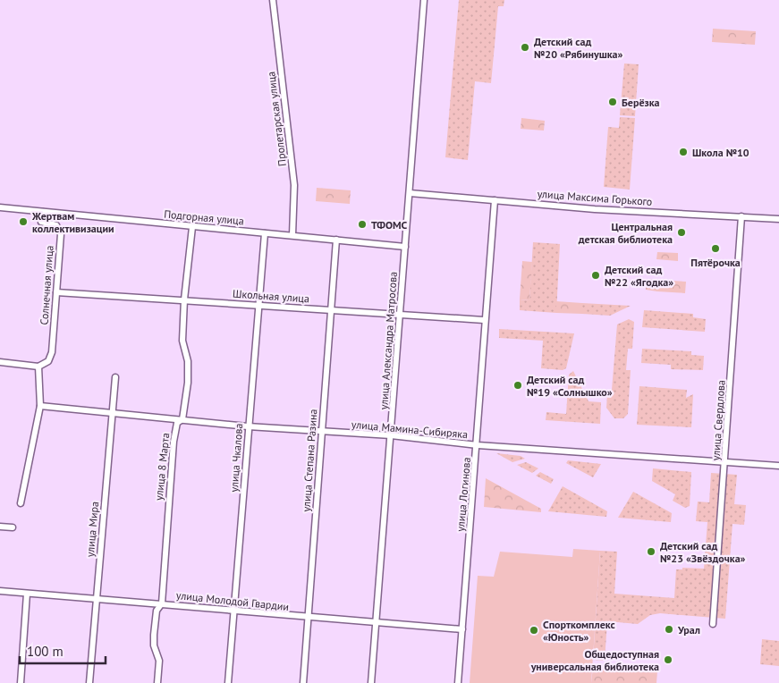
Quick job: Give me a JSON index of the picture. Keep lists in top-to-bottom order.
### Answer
{
  "streets": {
    "street": [
      "Пролетарская улица",
      "улица Максима Горького",
      "Подгорная улица",
      "Солнечная улица",
      "Школьная улица",
      "улица Александра Матросова",
      "улица Свердлова",
      "улица Мамина-Сибиряка",
      "улица Чкалова",
      "улица Степана Разина",
      "улица 8 Марта",
      "улица Логинова",
      "улица Мира",
      "улица Молодой Гвардии"
    ]
  },
  "crossings": [
    ["Пролетарская улица", "Подгорная улица"],
    ["улица Максима Горького", "улица Александра Матросова"],
    ["улица Максима Горького", "улица Свердлова"],
    ["улица Максима Горького", "улица Логинова"],
    ["Подгорная улица", "Солнечная улица"],
    ["Подгорная улица", "улица Александра Матросова"],
    ["Подгорная улица", "улица Чкалова"],
    ["Подгорная улица", "улица Степана Разина"],
    ["Подгорная улица", "улица 8 Марта"],
    ["Солнечная улица", "Школьная улица"],
    ["Школьная улица", "улица Александра Матросова"],
    ["Школьная улица", "улица Чкалова"],
    ["Школьная улица", "улица Степана Разина"],
    ["Школьная улица", "улица 8 Марта"],
    ["Школьная улица", "улица Логинова"],
    ["улица Александра Матросова", "улица Мамина-Сибиряка"],
    ["улица Александра Матросова", "улица Молодой Гвардии"],
    ["улица Свердлова", "улица Мамина-Сибиряка"],
    ["улица Мамина-Сибиряка", "улица Чкалова"],
    ["улица Мамина-Сибиряка", "улица Степана Разина"],
    ["улица Мамина-Сибиряка", "улица 8 Марта"],
    ["улица Мамина-Сибиряка", "улица Логинова"],
    ["улица Мамина-Сибиряка", "улица Мира"],
    ["улица Чкалова", "улица Молодой Гвардии"],
    ["улица Степана Разина", "улица Молодой Гвардии"],
    ["улица 8 Марта", "улица Молодой Гвардии"],
    ["улица Логинова", "улица Молодой Гвардии"],
    ["улица Мира", "улица Молодой Гвардии"]
  ],
  "places": [
    "Детский сад №20 «Рябинушка»",
    "Берёзка",
    "Школа №10",
    "Жертвам коллективизации",
    "ТФОМС",
    "Центральная детская библиотека",
    "Пятёрочка",
    "Детский сад №22 «Ягодка»",
    "Детский сад №19 «Солнышко»",
    "Детский сад №23 «Звёздочка»",
    "Урал",
    "Спорткомплекс «Юность»",
    "Общедоступная универсальная библиотека"
  ],
  "scale_bar": "100 m"
}
